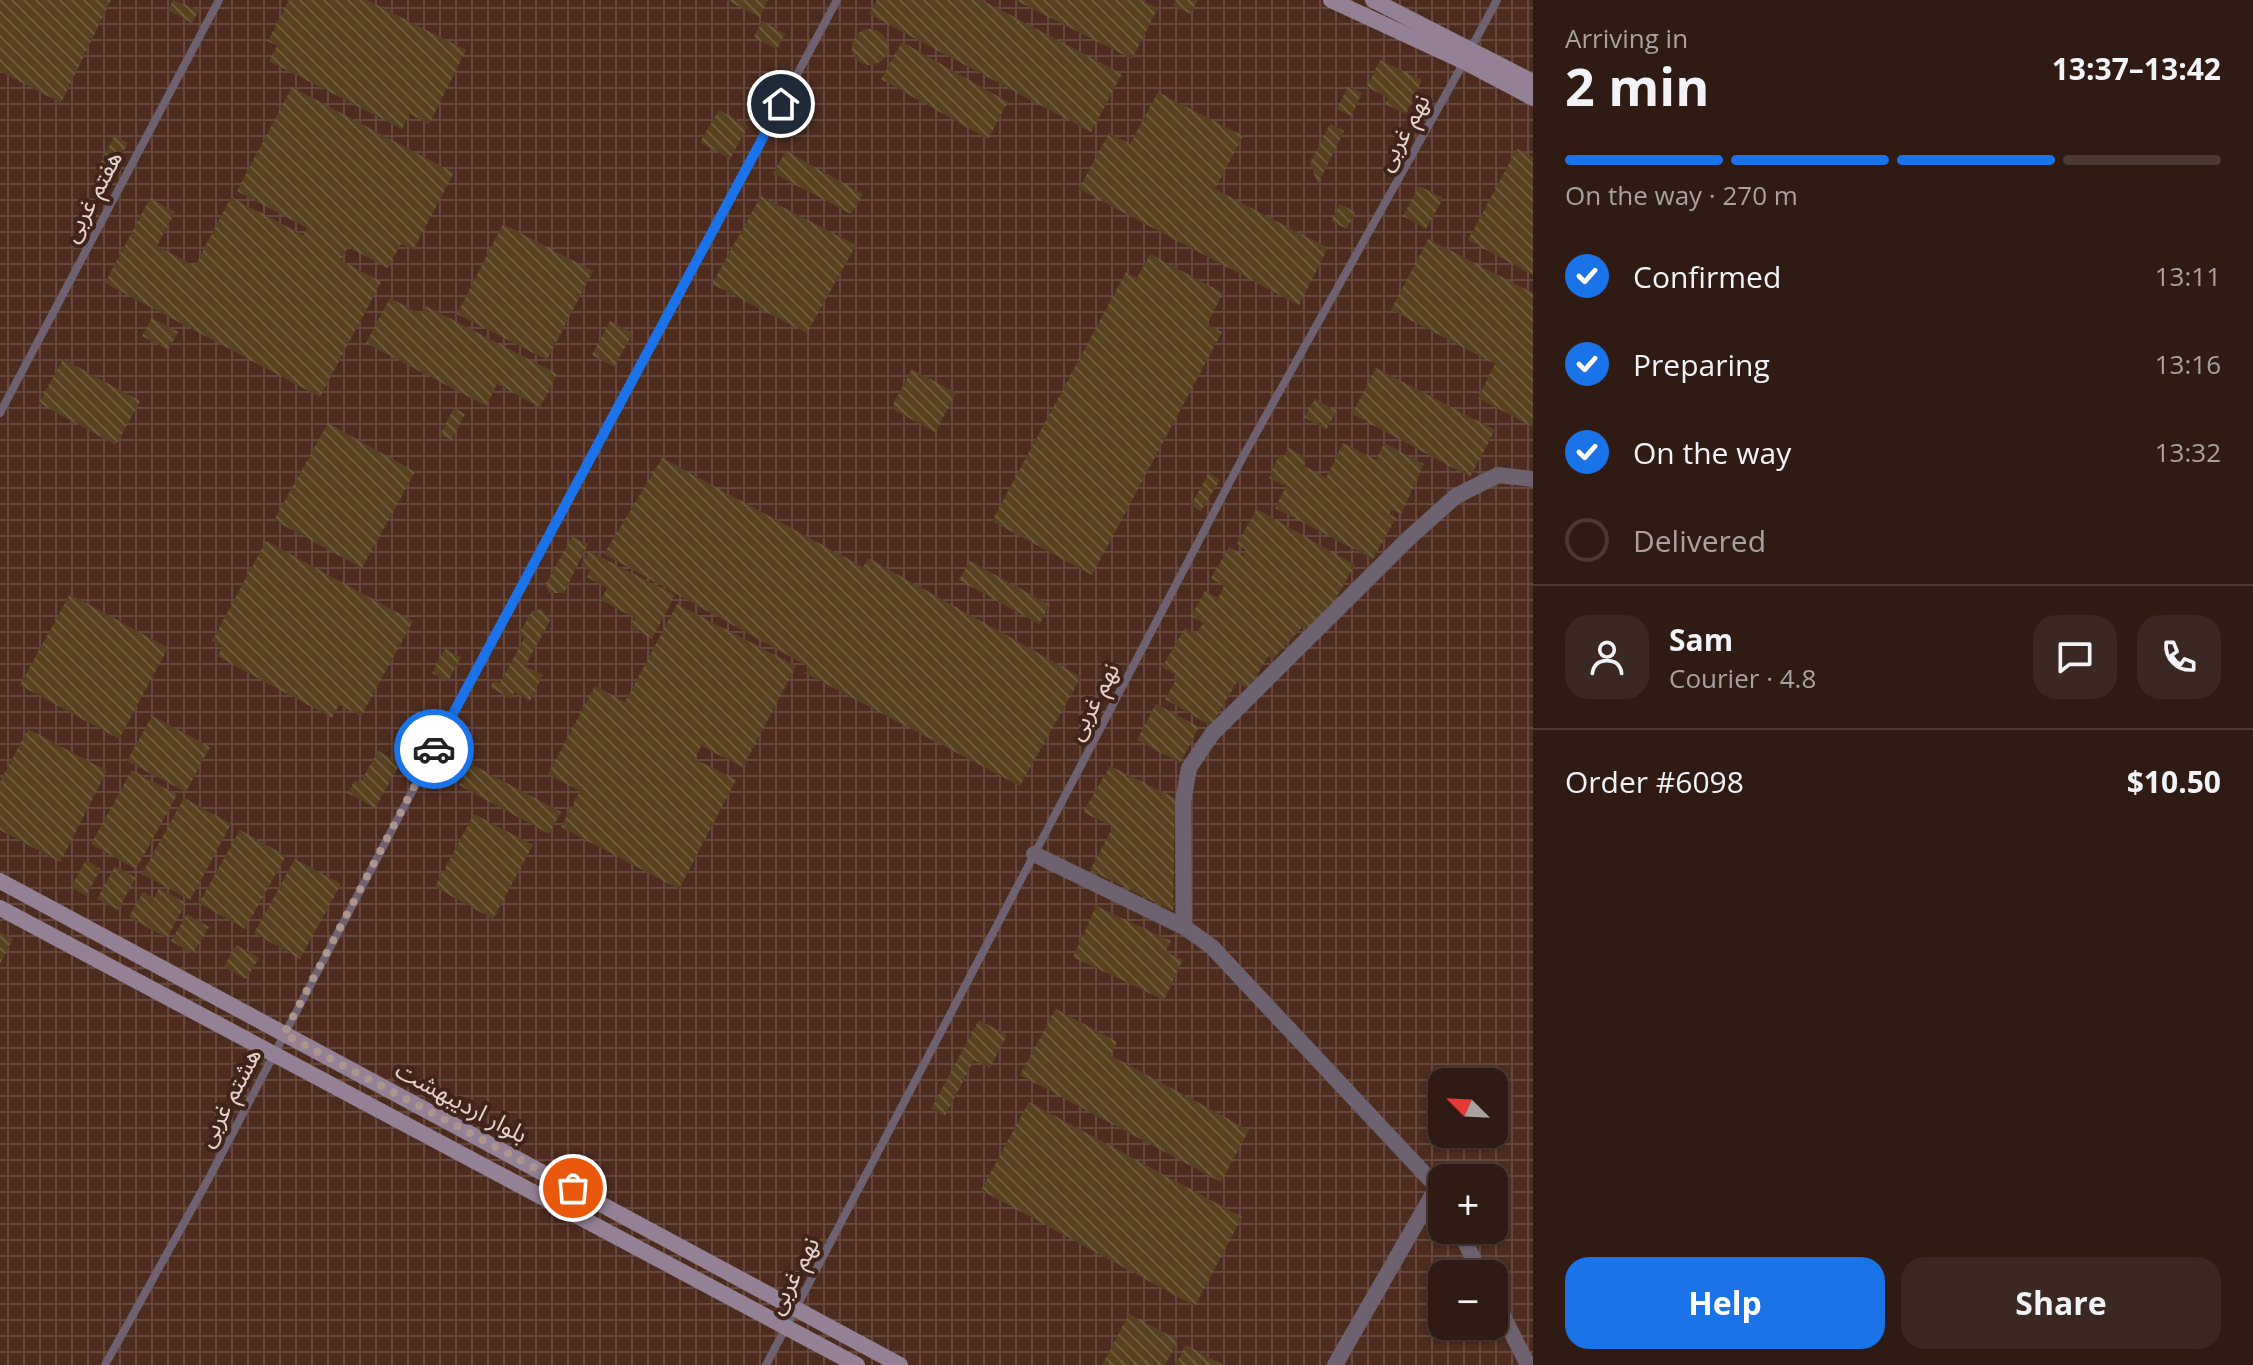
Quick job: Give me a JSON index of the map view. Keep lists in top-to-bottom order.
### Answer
{
  "streets": {
    "street": ["بلوار اردیبهشت"],
    "lane": ["نهم غربی", "هفتم غربی", "هشتم غربی"]
  },
  "crossings": [
    ["نهم غربی", "بلوار اردیبهشت"],
    ["هشتم غربی", "بلوار اردیبهشت"]
  ],
  "north": "top left",
  "page": {
    "heading": ["2 min", "Arriving in", "13:37–13:42"],
    "panel": [
      "Sam",
      "Courier · 4.8",
      "Order #6098",
      "$10.50"
    ],
    "bar": "On the way · 270 m",
    "list": [
      ["Confirmed", "13:11"],
      ["Preparing", "13:16"],
      ["On the way", "13:32"],
      "Delivered"
    ],
    "map_buttons": ["+", "−"],
    "buttons": ["Help", "Share"]
  }
}
